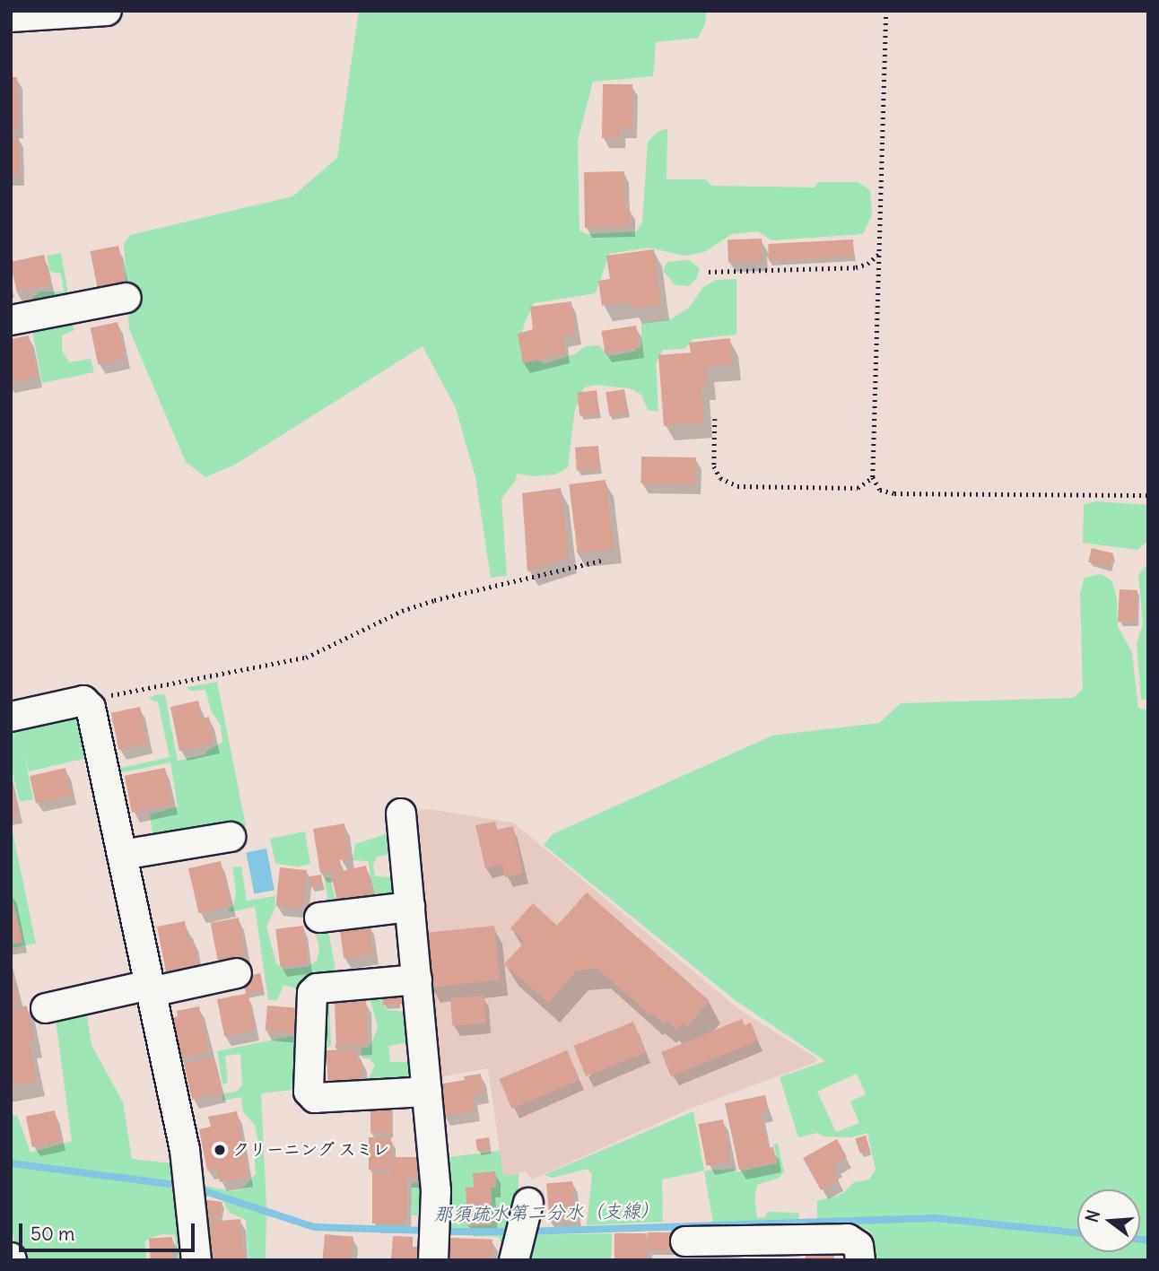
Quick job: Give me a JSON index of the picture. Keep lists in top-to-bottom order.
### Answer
{
  "water": ["那須疏水第二分水（支線）"],
  "places": ["クリーニング スミレ"],
  "scale_bar": "50 m",
  "north": "left"
}
